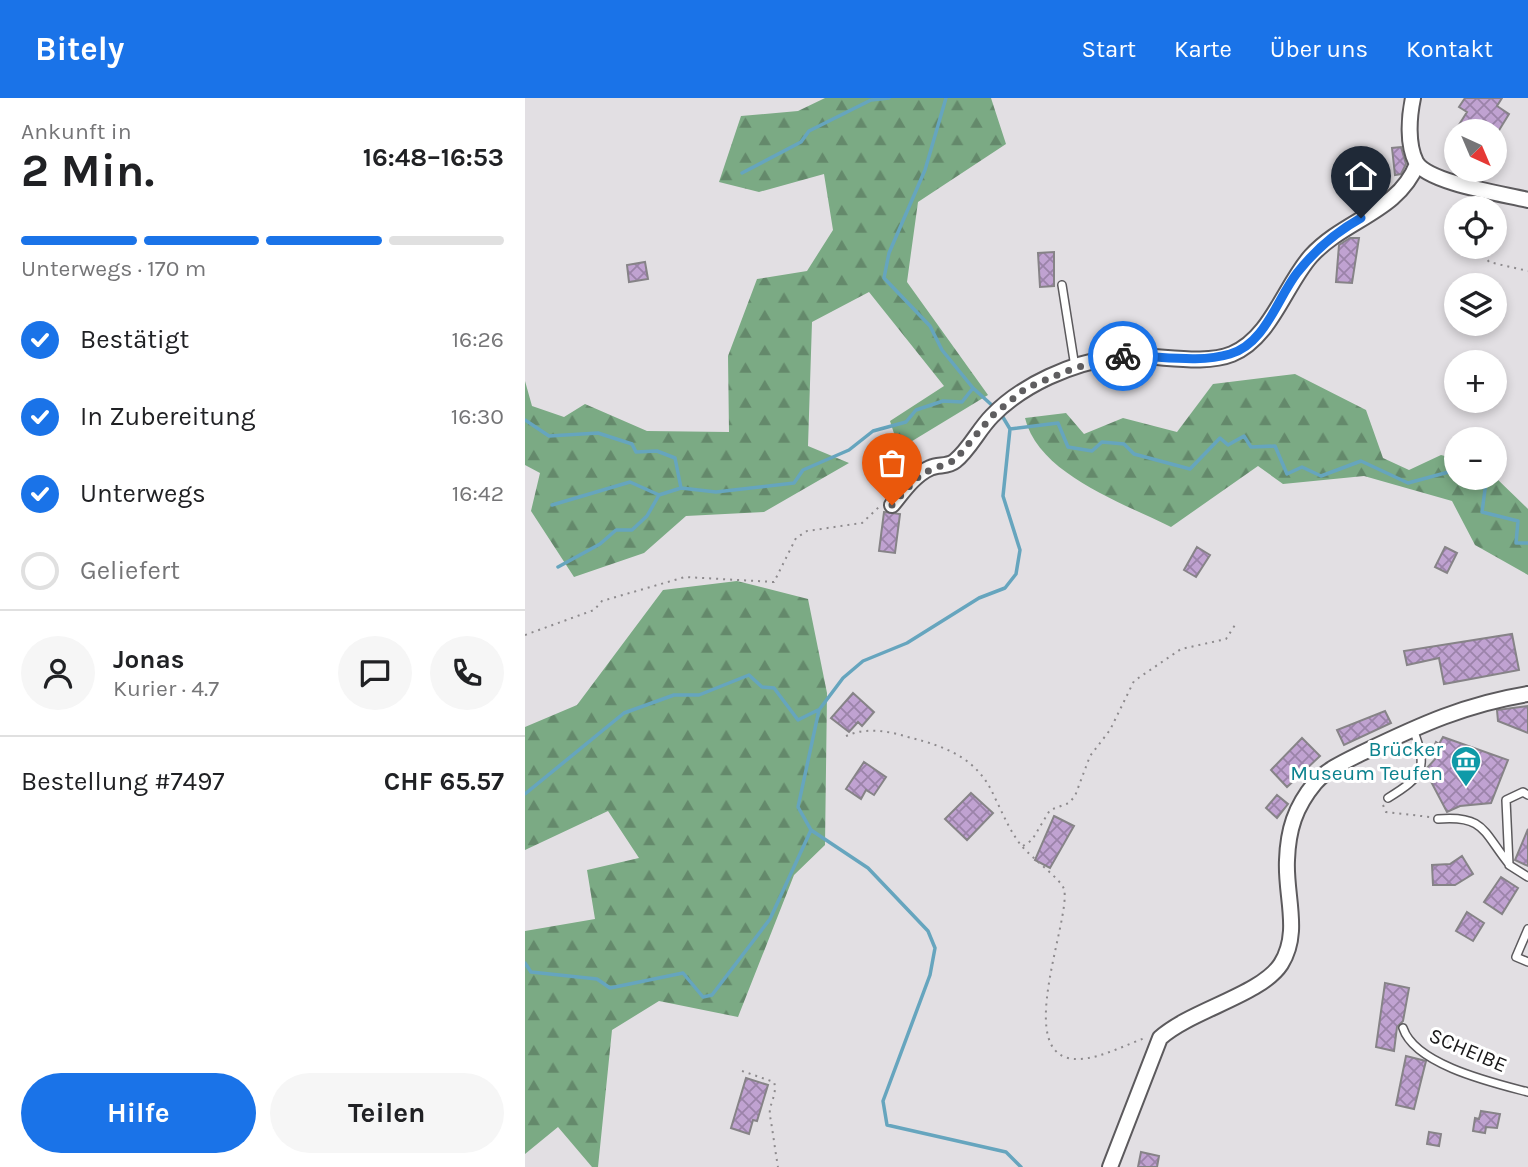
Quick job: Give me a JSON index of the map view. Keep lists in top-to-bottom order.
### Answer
{
  "streets": {
    "lane": ["SCHEIBE"]
  },
  "places": {
    "museum": ["Brücker Museum Teufen"]
  },
  "north": "bottom right",
  "page": {
    "header": "Bitely",
    "nav": [
      "Start",
      "Karte",
      "Über uns",
      "Kontakt"
    ],
    "heading": ["2 Min.", "Ankunft in", "16:48–16:53"],
    "panel": [
      "Jonas",
      "Kurier · 4.7",
      "Bestellung #7497",
      "CHF 65.57"
    ],
    "map_buttons": ["+", "−"],
    "bar": "Unterwegs · 170 m",
    "list": [
      ["Bestätigt", "16:26"],
      ["In Zubereitung", "16:30"],
      ["Unterwegs", "16:42"],
      "Geliefert"
    ],
    "buttons": ["Hilfe", "Teilen"]
  }
}
